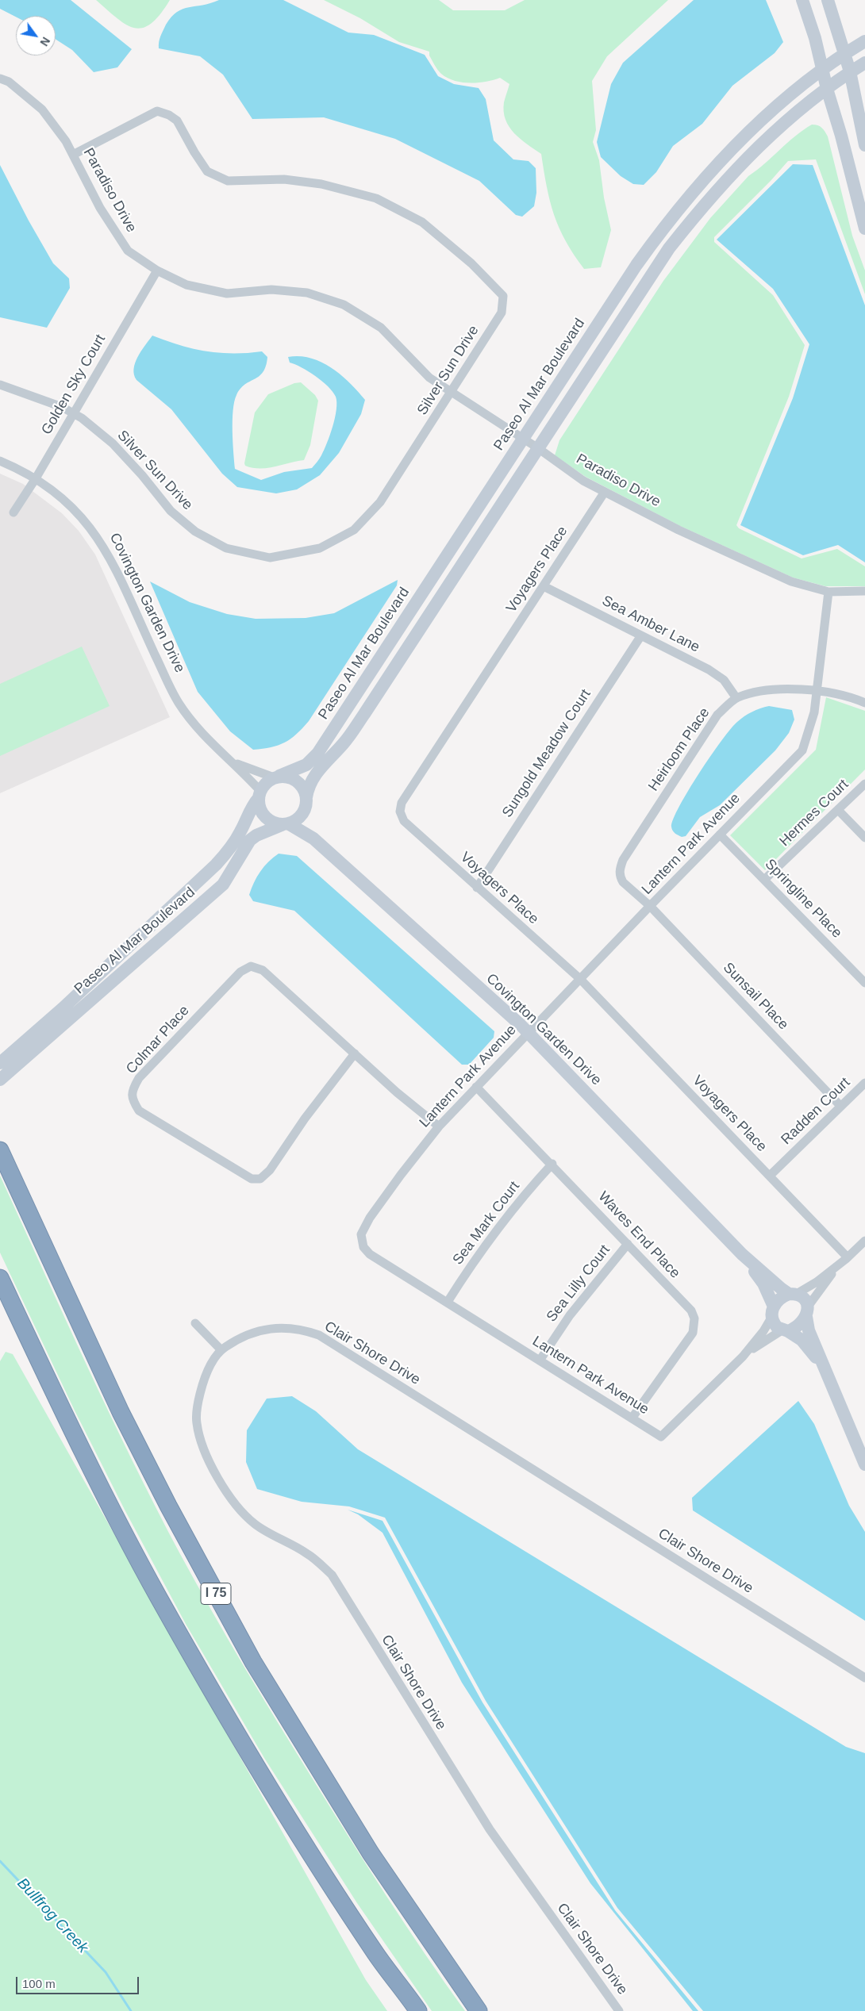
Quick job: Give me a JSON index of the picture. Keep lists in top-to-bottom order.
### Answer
{
  "streets": {
    "highway": ["I 75"],
    "main road": ["Paseo Al Mar Boulevard", "Covington Garden Drive"],
    "street": [
      "Paradiso Drive",
      "Silver Sun Drive",
      "Golden Sky Court",
      "Voyagers Place",
      "Sea Amber Lane",
      "Heirloom Place",
      "Sungold Meadow Court",
      "Hermes Court",
      "Lantern Park Avenue",
      "Springline Place",
      "Sunsail Place",
      "Colmar Place",
      "Radden Court",
      "Sea Mark Court",
      "Waves End Place",
      "Sea Lilly Court",
      "Clair Shore Drive"
    ]
  },
  "crossings": [
    ["Paradiso Drive", "Silver Sun Drive"],
    ["Paradiso Drive", "Golden Sky Court"],
    ["Paradiso Drive", "Paseo Al Mar Boulevard"],
    ["Paradiso Drive", "Voyagers Place"],
    ["Paradiso Drive", "Lantern Park Avenue"],
    ["Silver Sun Drive", "Golden Sky Court"],
    ["Golden Sky Court", "Covington Garden Drive"],
    ["Paseo Al Mar Boulevard", "Covington Garden Drive"],
    ["Voyagers Place", "Sea Amber Lane"],
    ["Voyagers Place", "Sungold Meadow Court"],
    ["Voyagers Place", "Lantern Park Avenue"],
    ["Voyagers Place", "Radden Court"],
    ["Covington Garden Drive", "Lantern Park Avenue"],
    ["Sea Amber Lane", "Heirloom Place"],
    ["Sea Amber Lane", "Sungold Meadow Court"],
    ["Heirloom Place", "Lantern Park Avenue"],
    ["Heirloom Place", "Sunsail Place"],
    ["Hermes Court", "Springline Place"],
    ["Lantern Park Avenue", "Springline Place"],
    ["Lantern Park Avenue", "Sunsail Place"],
    ["Lantern Park Avenue", "Colmar Place"],
    ["Lantern Park Avenue", "Sea Mark Court"],
    ["Lantern Park Avenue", "Waves End Place"],
    ["Lantern Park Avenue", "Sea Lilly Court"],
    ["Sunsail Place", "Radden Court"],
    ["Sea Mark Court", "Waves End Place"],
    ["Waves End Place", "Sea Lilly Court"]
  ],
  "water": ["Bullfrog Creek"],
  "scale_bar": "100 m",
  "north": "bottom right"
}
